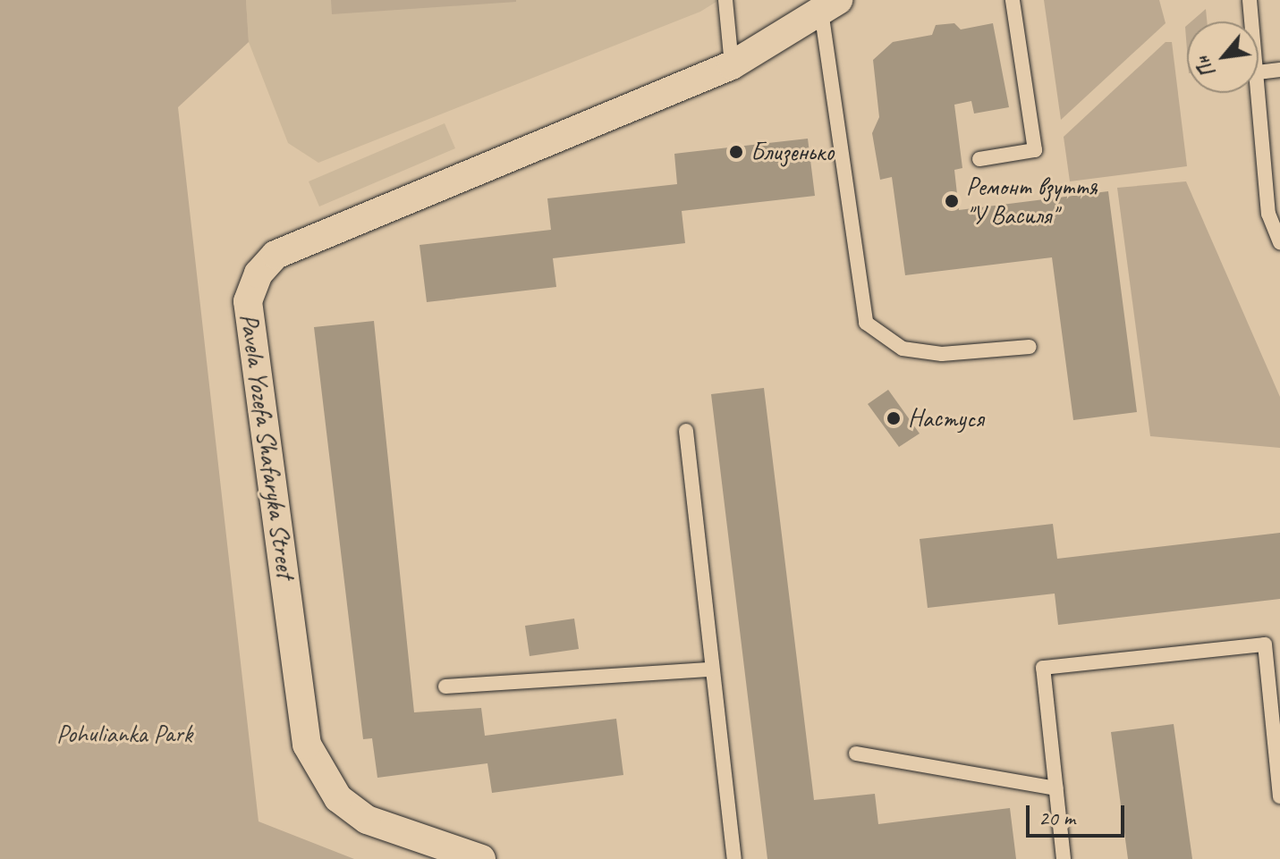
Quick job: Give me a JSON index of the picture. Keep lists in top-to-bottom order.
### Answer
{
  "streets": {
    "street": ["Pavela Yozefa Shafaryka Street"]
  },
  "parks": ["Pohulianka Park"],
  "places": ["Близенько", "Ремонт взуття \"У Василя\"", "Настуся"],
  "scale_bar": "20 m",
  "north": "bottom left"
}
